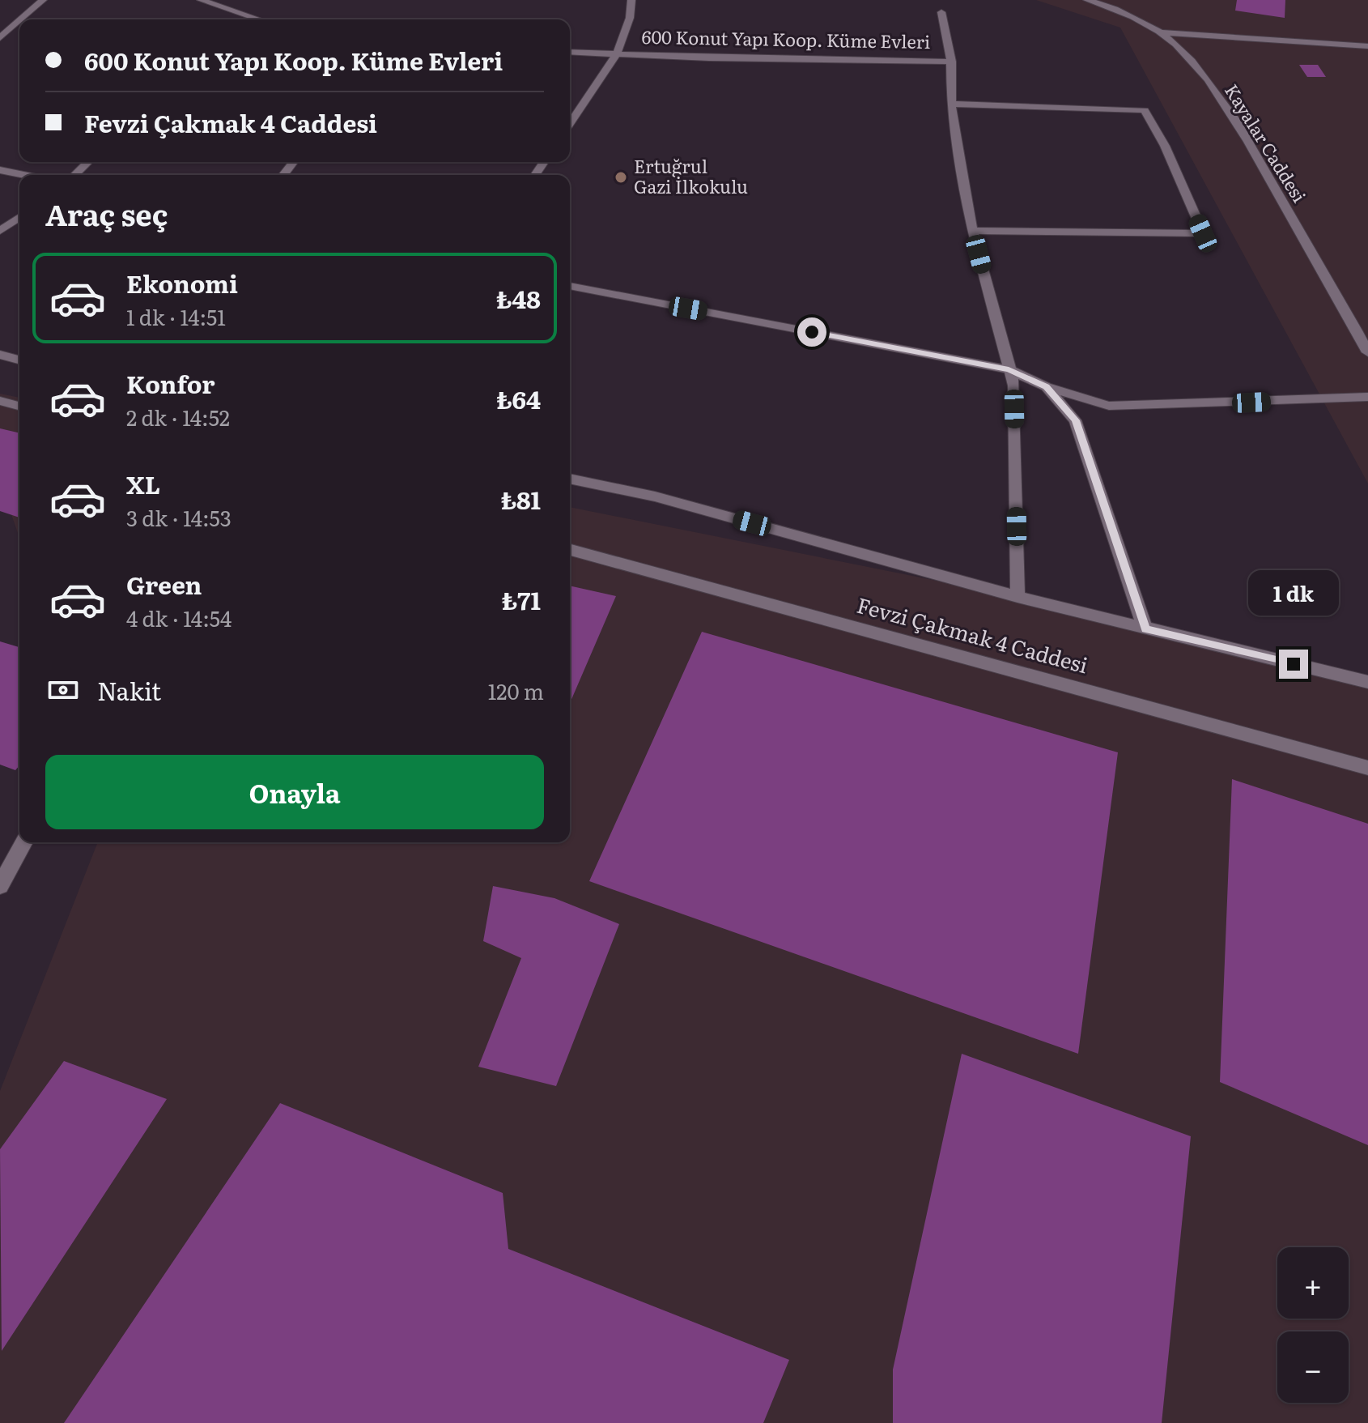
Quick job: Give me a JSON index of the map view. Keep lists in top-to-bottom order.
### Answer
{
  "streets": {
    "street": ["600 Konut Yapı Koop. Küme Evleri", "Kayalar Caddesi", "Fevzi Çakmak 4 Caddesi"]
  },
  "places": ["Ertuğrul Gazi İlkokulu"],
  "page": {
    "banner": ["600 Konut Yapı Koop. Küme Evleri", "Fevzi Çakmak 4 Caddesi"],
    "heading": "Araç seç",
    "list": [
      {
        "name": "Ekonomi",
        "note": "1 dk · 14:51",
        "value": "₺48"
      },
      {
        "name": "Konfor",
        "note": "2 dk · 14:52",
        "value": "₺64"
      },
      {
        "name": "XL",
        "note": "3 dk · 14:53",
        "value": "₺81"
      },
      {
        "name": "Green",
        "note": "4 dk · 14:54",
        "value": "₺71"
      }
    ],
    "bubble": "1 dk",
    "pay": ["Nakit", "120 m"],
    "buttons": "Onayla",
    "map_buttons": ["+", "−"]
  }
}
